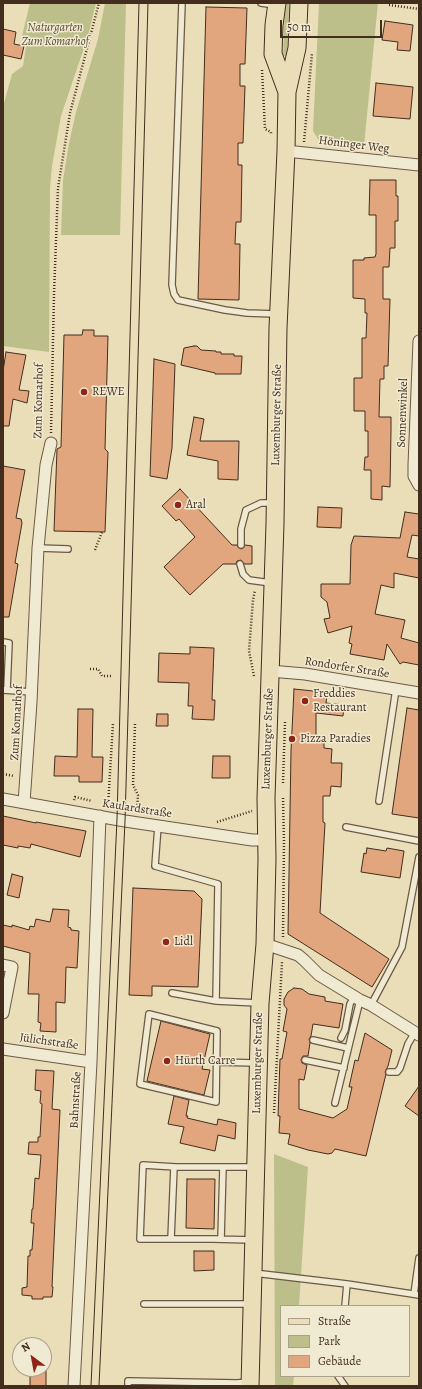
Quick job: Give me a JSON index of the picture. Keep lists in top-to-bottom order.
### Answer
{
  "streets": {
    "main road": ["Luxemburger Straße"],
    "street": [
      "Höninger Weg",
      "Zum Komarhof",
      "Sonnenwinkel",
      "Rondorfer Straße",
      "Kaulardstraße",
      "Jülichstraße",
      "Bahnstraße"
    ]
  },
  "crossings": [
    ["Höninger Weg", "Luxemburger Straße"],
    ["Zum Komarhof", "Kaulardstraße"],
    ["Luxemburger Straße", "Rondorfer Straße"],
    ["Luxemburger Straße", "Kaulardstraße"],
    ["Kaulardstraße", "Bahnstraße"],
    ["Jülichstraße", "Bahnstraße"]
  ],
  "parks": ["Naturgarten Zum Komarhof"],
  "places": [
    "REWE",
    "Aral",
    "Freddies Restaurant",
    "Pizza Paradies",
    "Lidl",
    "Hürth Carre"
  ],
  "legend": ["Straße", "Park", "Gebäude"],
  "scale_bar": "50 m",
  "north": "top left"
}
